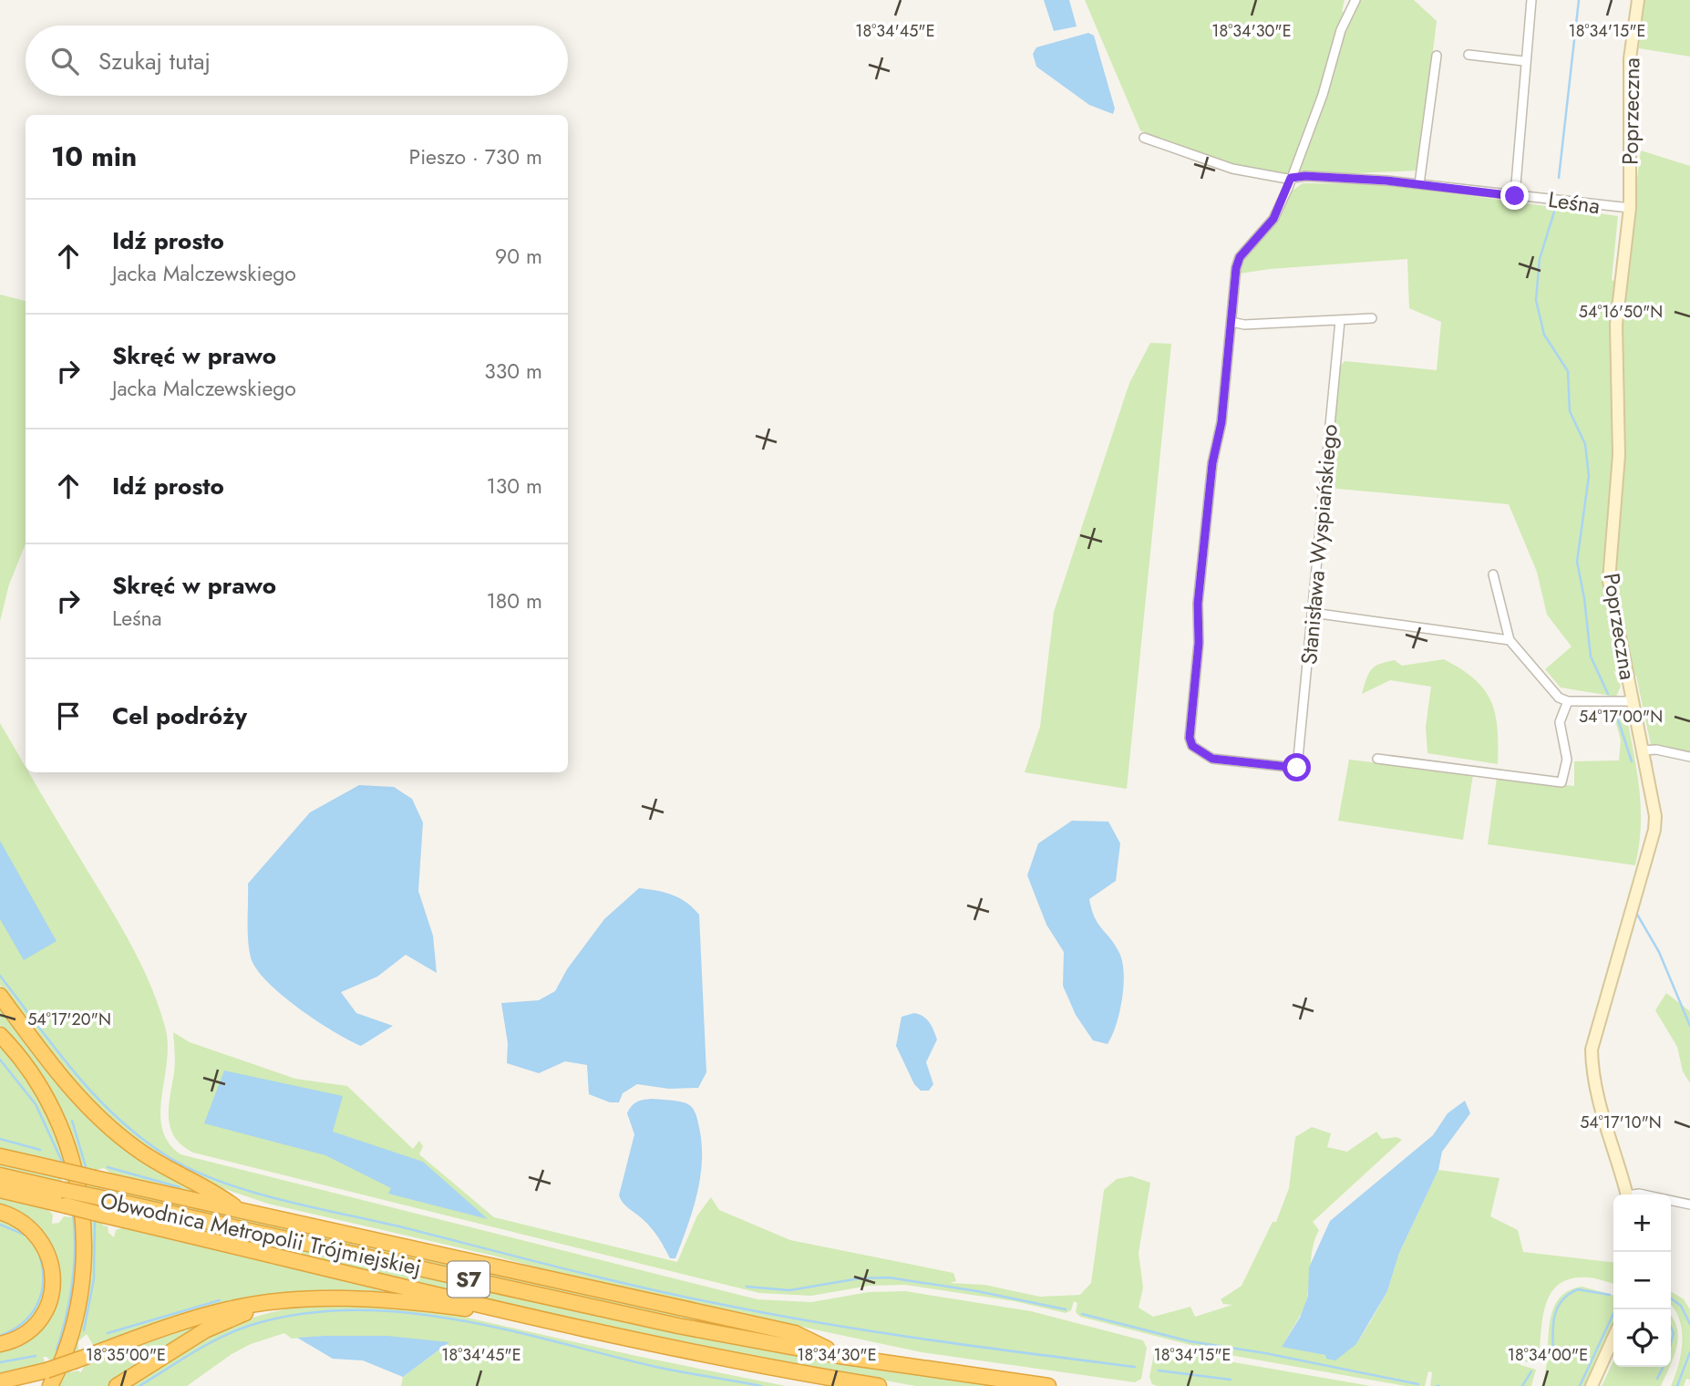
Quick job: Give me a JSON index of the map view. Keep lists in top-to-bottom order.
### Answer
{
  "streets": {
    "highway": ["Obwodnica Metropolii Trójmiejskiej", "S7"],
    "street": ["Poprzeczna", "Leśna", "Stanisława Wyspiańskiego"]
  },
  "crossings": [
    ["Poprzeczna", "Leśna"]
  ],
  "page": {
    "search": "Szukaj tutaj",
    "heading": ["10 min", "Pieszo · 730 m"],
    "list": [
      ["Idź prosto", "Jacka Malczewskiego", "90 m"],
      ["Skręć w prawo", "Jacka Malczewskiego", "330 m"],
      ["Idź prosto", "130 m"],
      ["Skręć w prawo", "Leśna", "180 m"],
      "Cel podróży"
    ],
    "map_buttons": ["+", "−"]
  },
  "coordinates": [
    "18°34'45\"E",
    "18°34'30\"E",
    "18°34'15\"E",
    "54°16'50\"N",
    "54°17'00\"N",
    "54°17'20\"N",
    "54°17'10\"N",
    "18°35'00\"E",
    "18°34'00\"E"
  ]
}
